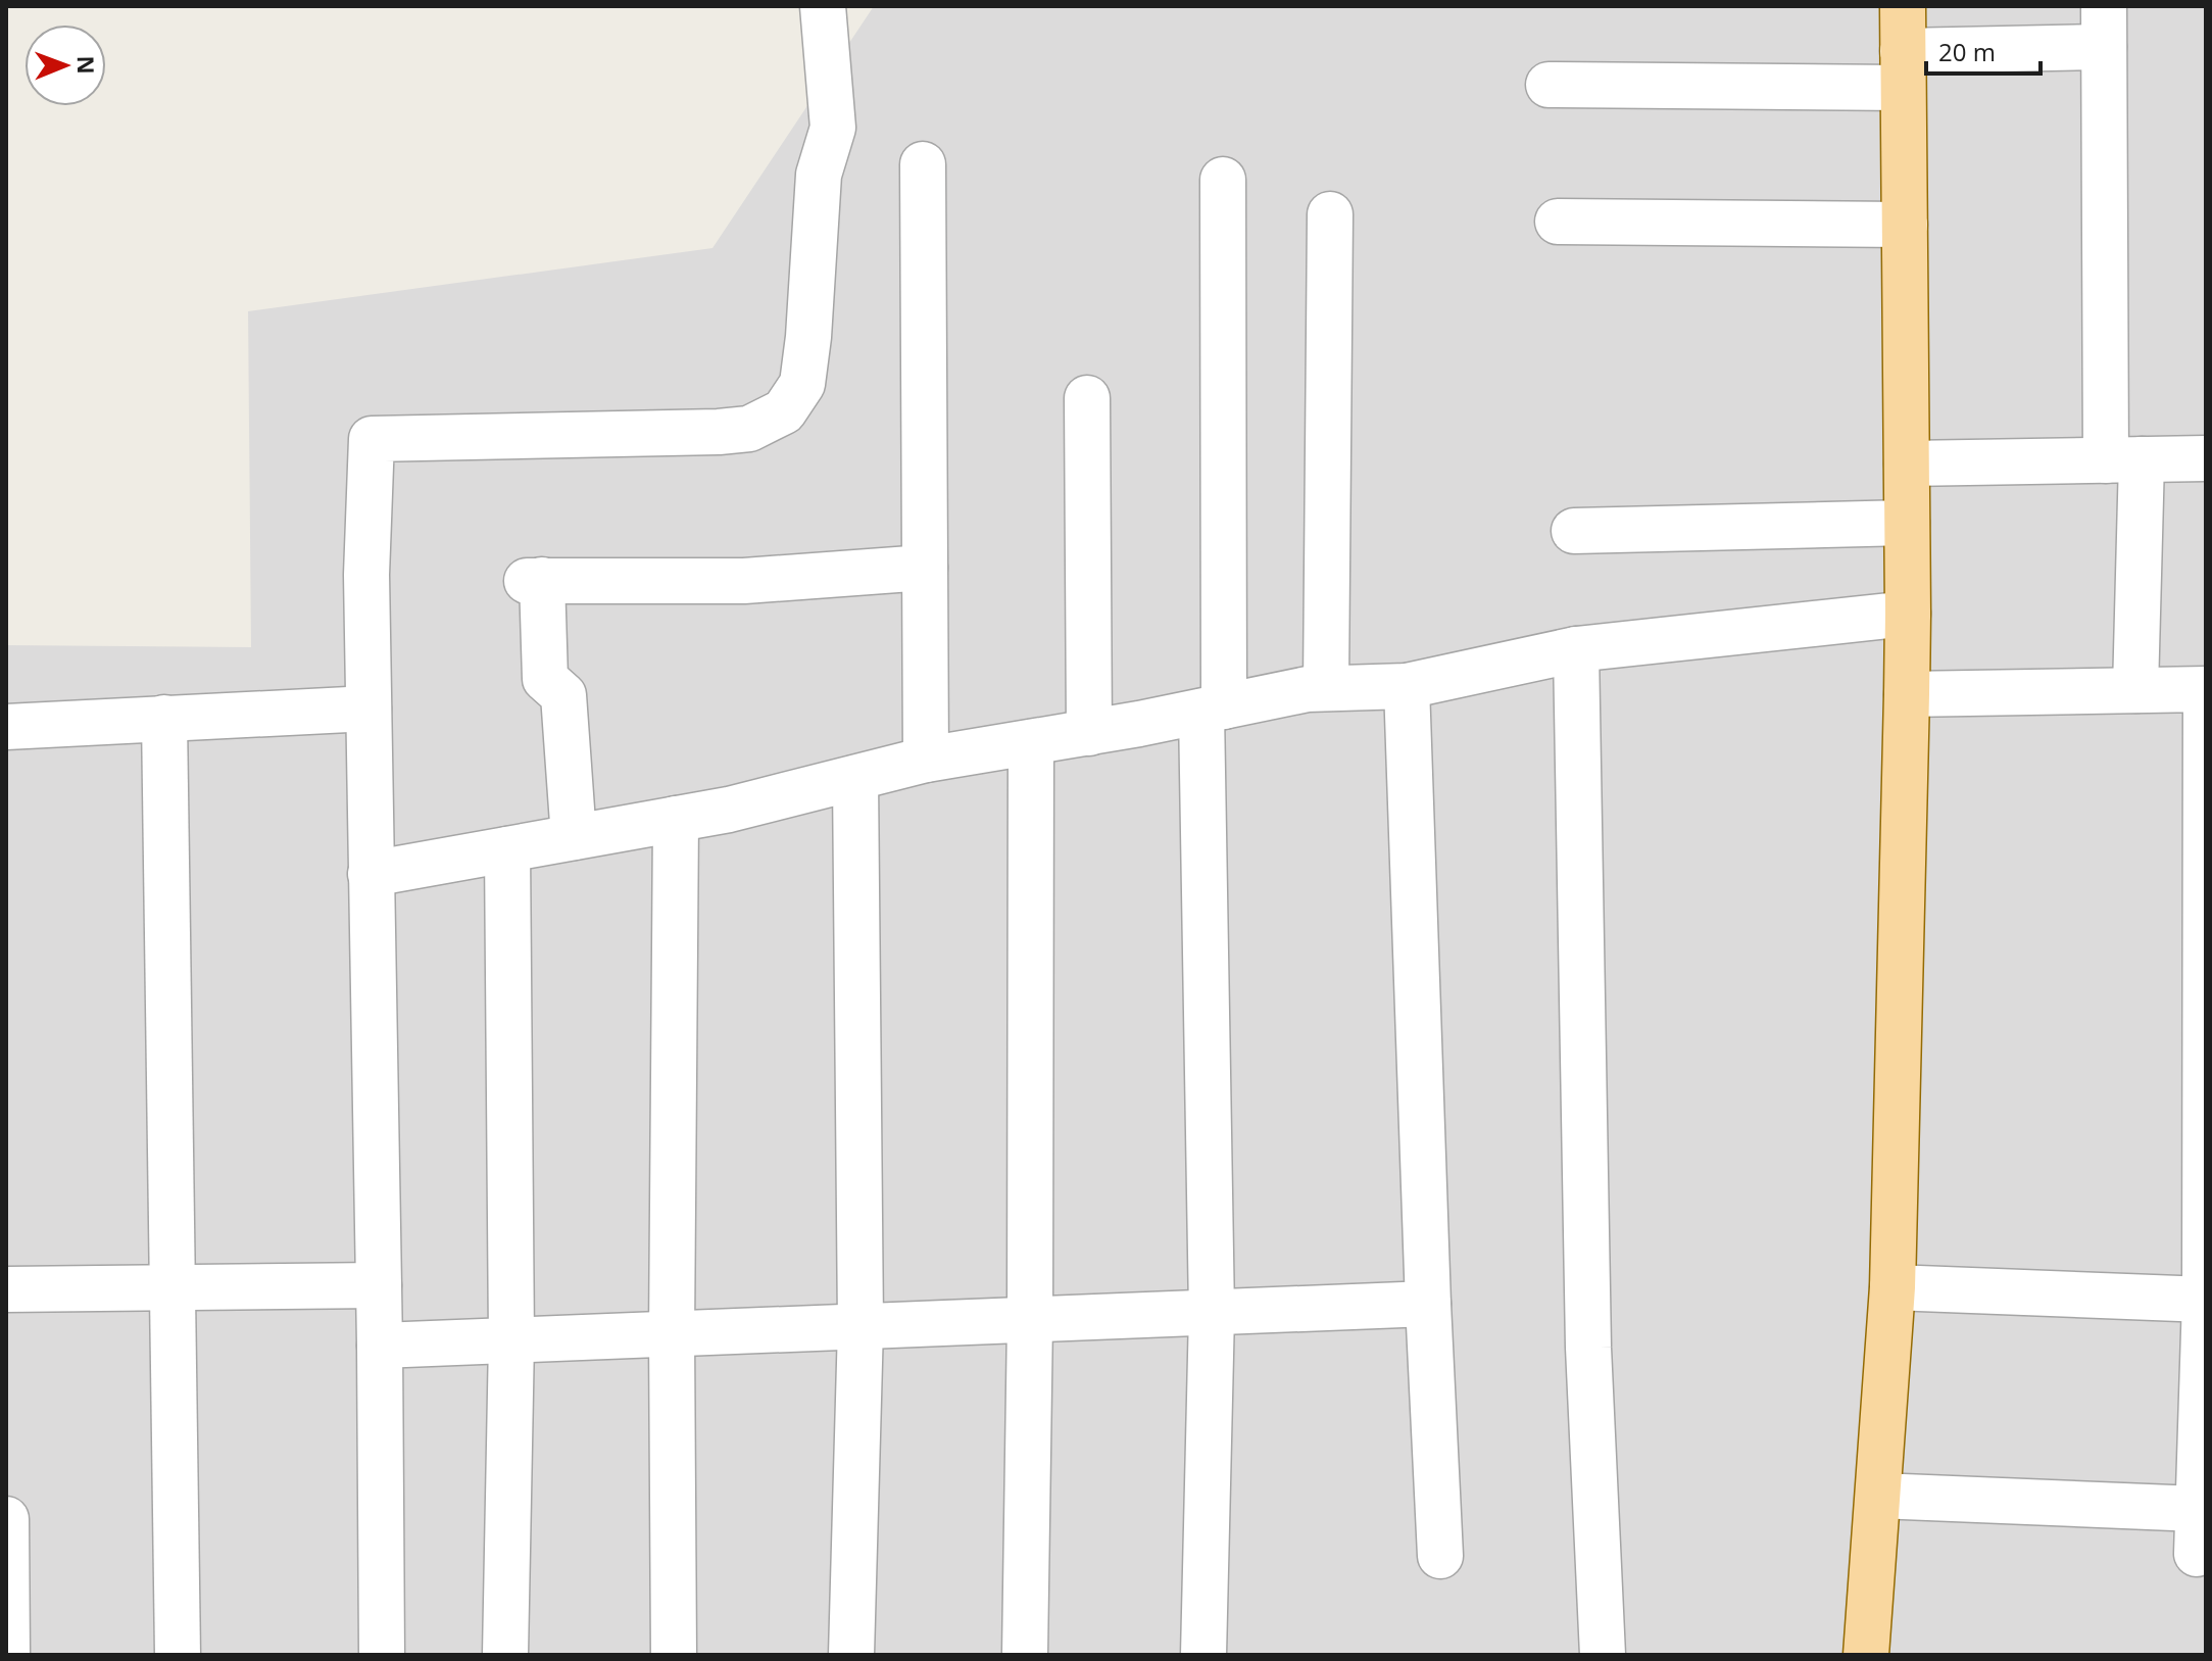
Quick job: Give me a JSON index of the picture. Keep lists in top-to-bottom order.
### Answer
{
  "scale_bar": "20 m",
  "north": "right"
}
